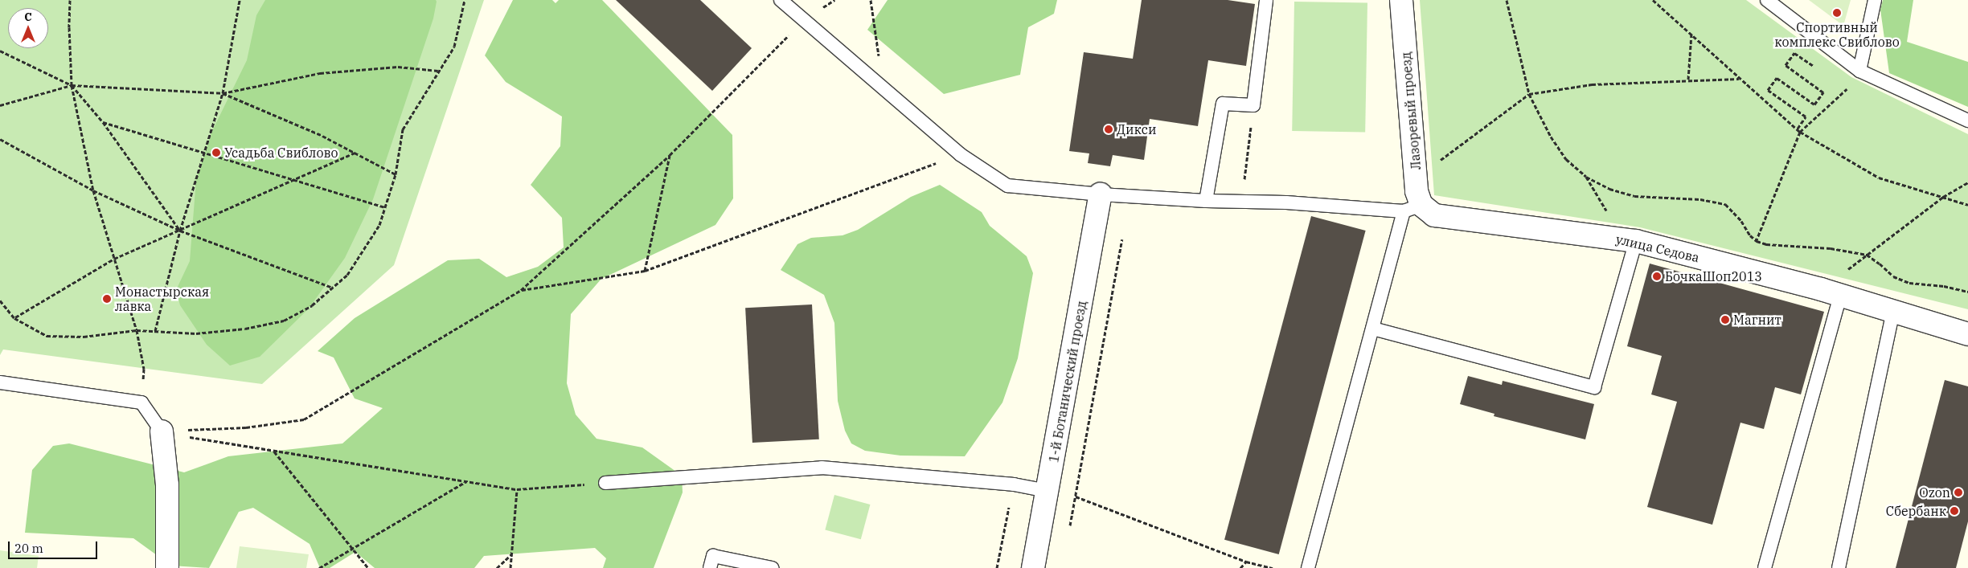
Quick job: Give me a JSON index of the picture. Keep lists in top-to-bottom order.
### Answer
{
  "streets": {
    "street": ["Лазоревый проезд", "улица Седова", "1-й Ботанический проезд"]
  },
  "crossings": [
    ["Лазоревый проезд", "улица Седова"]
  ],
  "places": [
    "Спортивный комплекс Свиблово",
    "Дикси",
    "Усадьба Свиблово",
    "БочкаШоп2013",
    "Монастырская лавка",
    "Магнит",
    "Ozon",
    "Сбербанк"
  ],
  "scale_bar": "20 m",
  "north": "top"
}
